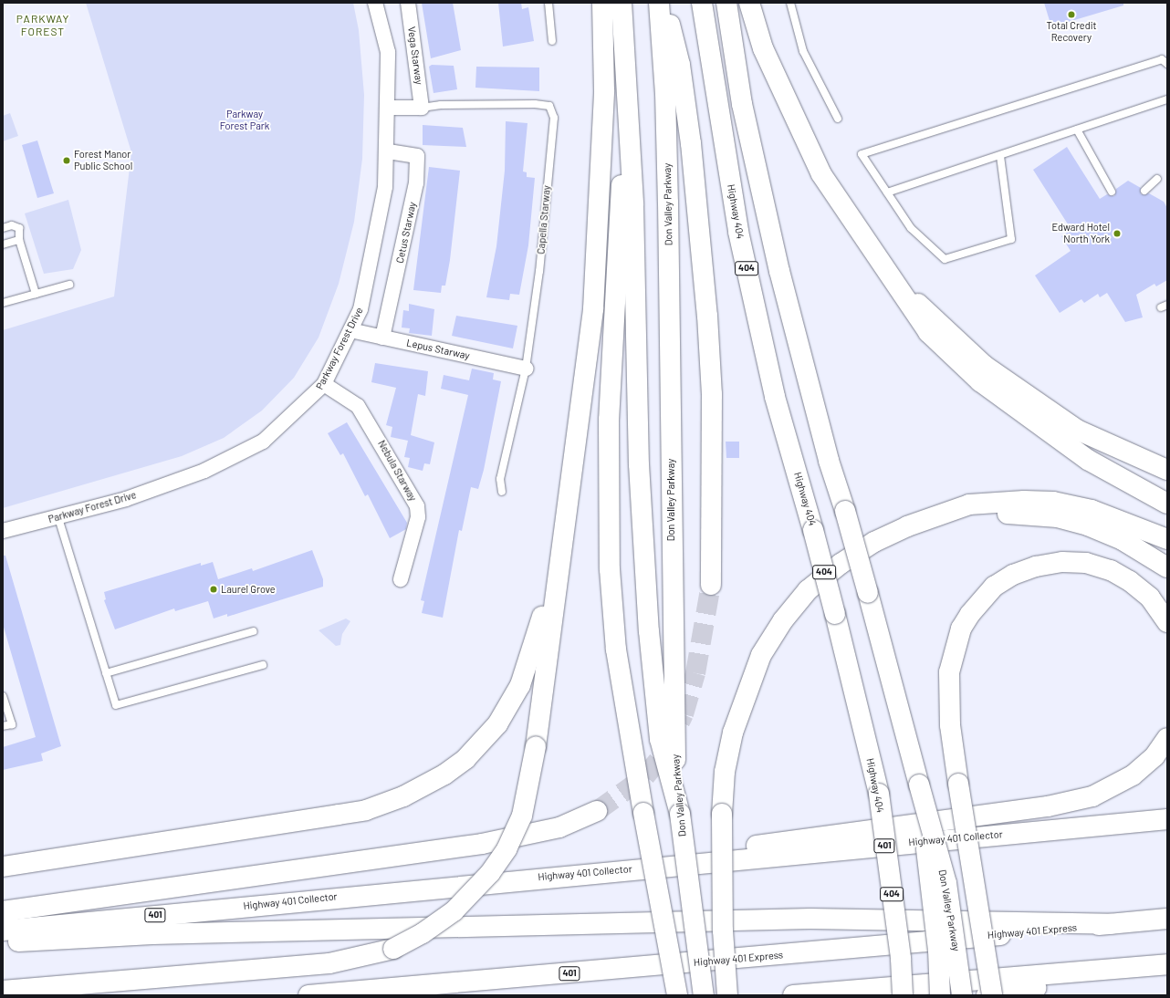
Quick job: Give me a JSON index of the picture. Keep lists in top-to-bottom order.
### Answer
{
  "streets": {
    "highway": [
      "Don Valley Parkway",
      "Highway 404",
      "404",
      "Highway 401 Collector",
      "401",
      "Highway 401 Express"
    ],
    "street": [
      "Vega Starway",
      "Capella Starway",
      "Cetus Starway",
      "Parkway Forest Drive",
      "Lepus Starway",
      "Nebula Starway"
    ]
  },
  "crossings": [
    ["Vega Starway", "Capella Starway"],
    ["Capella Starway", "Parkway Forest Drive"],
    ["Capella Starway", "Lepus Starway"],
    ["Cetus Starway", "Parkway Forest Drive"],
    ["Cetus Starway", "Lepus Starway"],
    ["Parkway Forest Drive", "Lepus Starway"],
    ["Parkway Forest Drive", "Nebula Starway"]
  ],
  "districts": ["PARKWAY FOREST"],
  "parks": ["Parkway Forest Park"],
  "places": [
    "Total Credit Recovery",
    "Forest Manor Public School",
    "Edward Hotel North York",
    "Laurel Grove"
  ]
}
